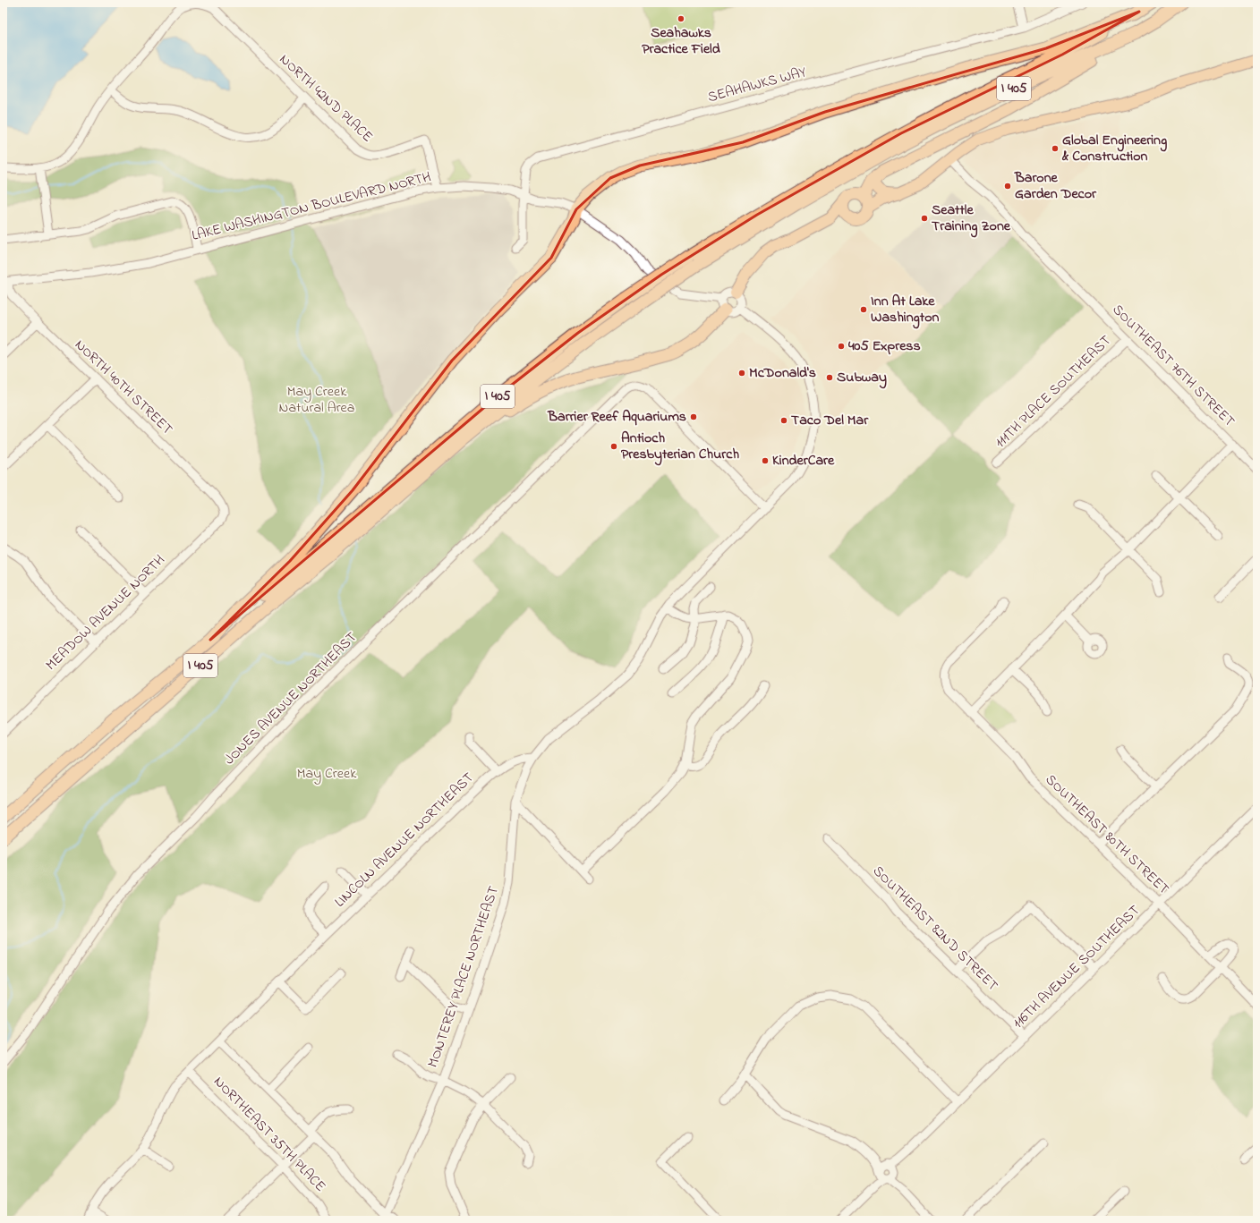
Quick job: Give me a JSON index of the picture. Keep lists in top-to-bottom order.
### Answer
{
  "streets": {
    "highway": ["I 405"],
    "street": [
      "SEAHAWKS WAY",
      "NORTH 42ND PLACE",
      "LAKE WASHINGTON BOULEVARD NORTH",
      "SOUTHEAST 76TH STREET",
      "NORTH 40TH STREET",
      "111TH PLACE SOUTHEAST",
      "MEADOW AVENUE NORTH",
      "JONES AVENUE NORTHEAST",
      "SOUTHEAST 80TH STREET",
      "LINCOLN AVENUE NORTHEAST",
      "SOUTHEAST 82ND STREET",
      "116TH AVENUE SOUTHEAST",
      "MONTEREY PLACE NORTHEAST",
      "NORTHEAST 35TH PLACE"
    ]
  },
  "crossings": [
    ["SEAHAWKS WAY", "LAKE WASHINGTON BOULEVARD NORTH"],
    ["NORTH 42ND PLACE", "LAKE WASHINGTON BOULEVARD NORTH"],
    ["LAKE WASHINGTON BOULEVARD NORTH", "NORTH 40TH STREET"],
    ["SOUTHEAST 76TH STREET", "111TH PLACE SOUTHEAST"],
    ["NORTH 40TH STREET", "MEADOW AVENUE NORTH"],
    ["SOUTHEAST 80TH STREET", "116TH AVENUE SOUTHEAST"],
    ["LINCOLN AVENUE NORTHEAST", "MONTEREY PLACE NORTHEAST"],
    ["LINCOLN AVENUE NORTHEAST", "NORTHEAST 35TH PLACE"],
    ["SOUTHEAST 82ND STREET", "116TH AVENUE SOUTHEAST"]
  ],
  "parks": ["May Creek Natural Area", "May Creek"],
  "places": [
    "Seahawks Practice Field",
    "Global Engineering & Construction",
    "Barone Garden Decor",
    "Seattle Training Zone",
    "Inn At Lake Washington",
    "405 Express",
    "McDonald's",
    "Subway",
    "Barrier Reef Aquariums",
    "Taco Del Mar",
    "Antioch Presbyterian Church",
    "KinderCare"
  ]
}
